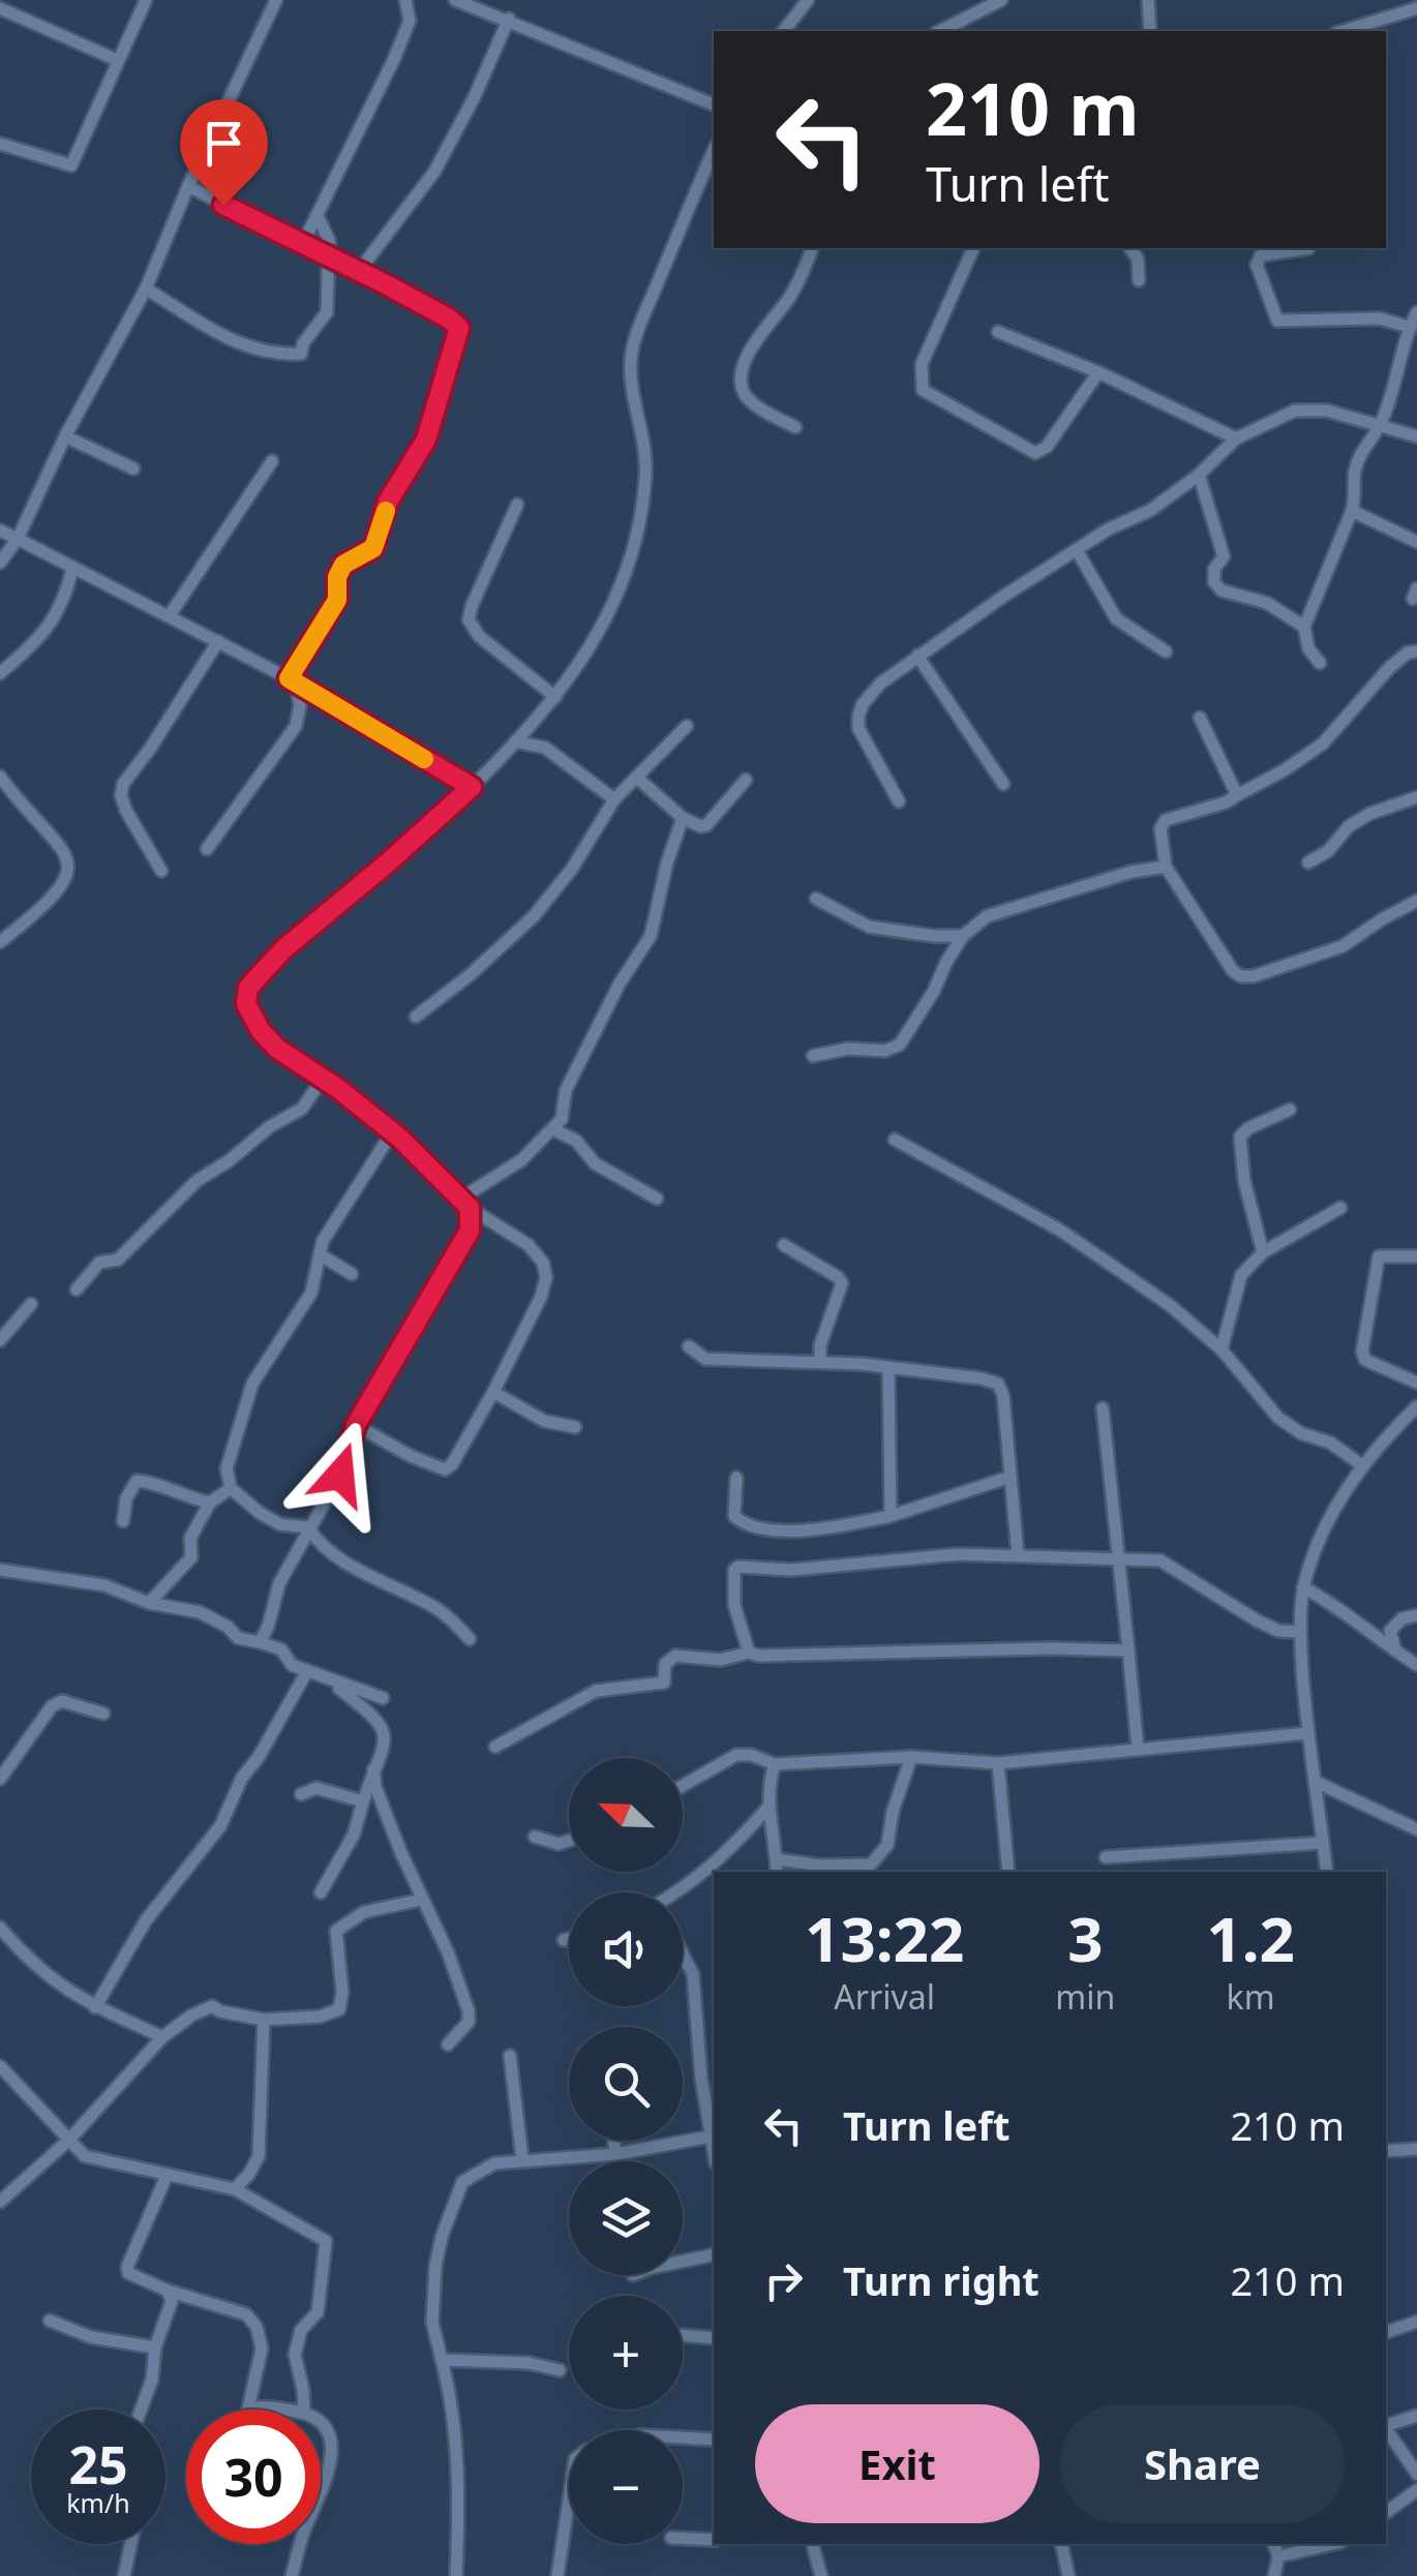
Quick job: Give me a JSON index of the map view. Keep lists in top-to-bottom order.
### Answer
{
  "north": "top left",
  "page": {
    "turn": ["210 m", "Turn left"],
    "map_buttons": ["+", "−"],
    "eta": [
      "13:22",
      "Arrival",
      "3",
      "min",
      "1.2",
      "km"
    ],
    "list": [
      {
        "name": "Turn left",
        "value": "210 m"
      },
      {
        "name": "Turn right",
        "value": "210 m"
      }
    ],
    "buttons": ["Exit", "Share"],
    "speed": "25 km/h",
    "limit": "30"
  }
}
